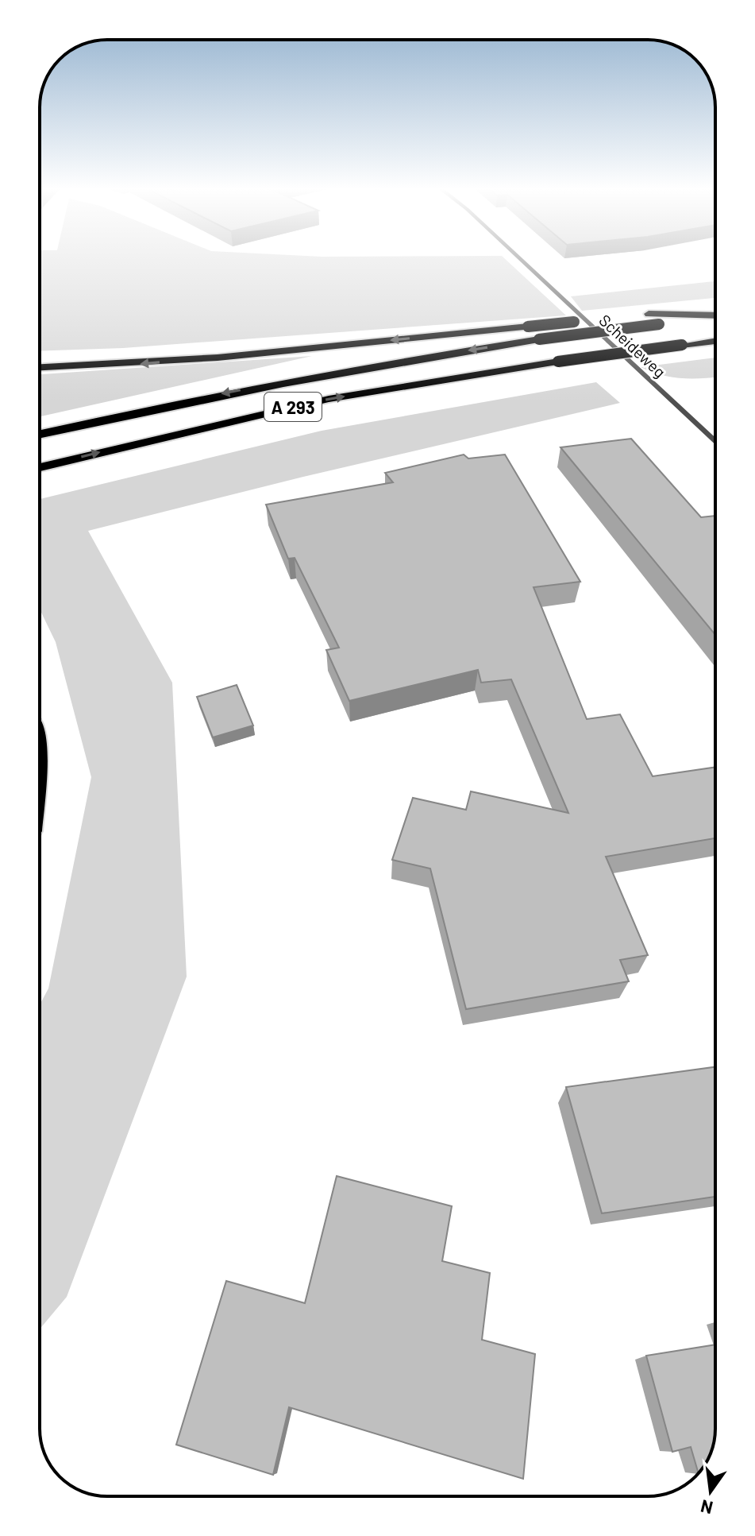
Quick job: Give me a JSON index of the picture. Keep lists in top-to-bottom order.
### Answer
{
  "streets": {
    "highway": ["A 293"],
    "street": ["Scheideweg"]
  },
  "north": "bottom"
}
